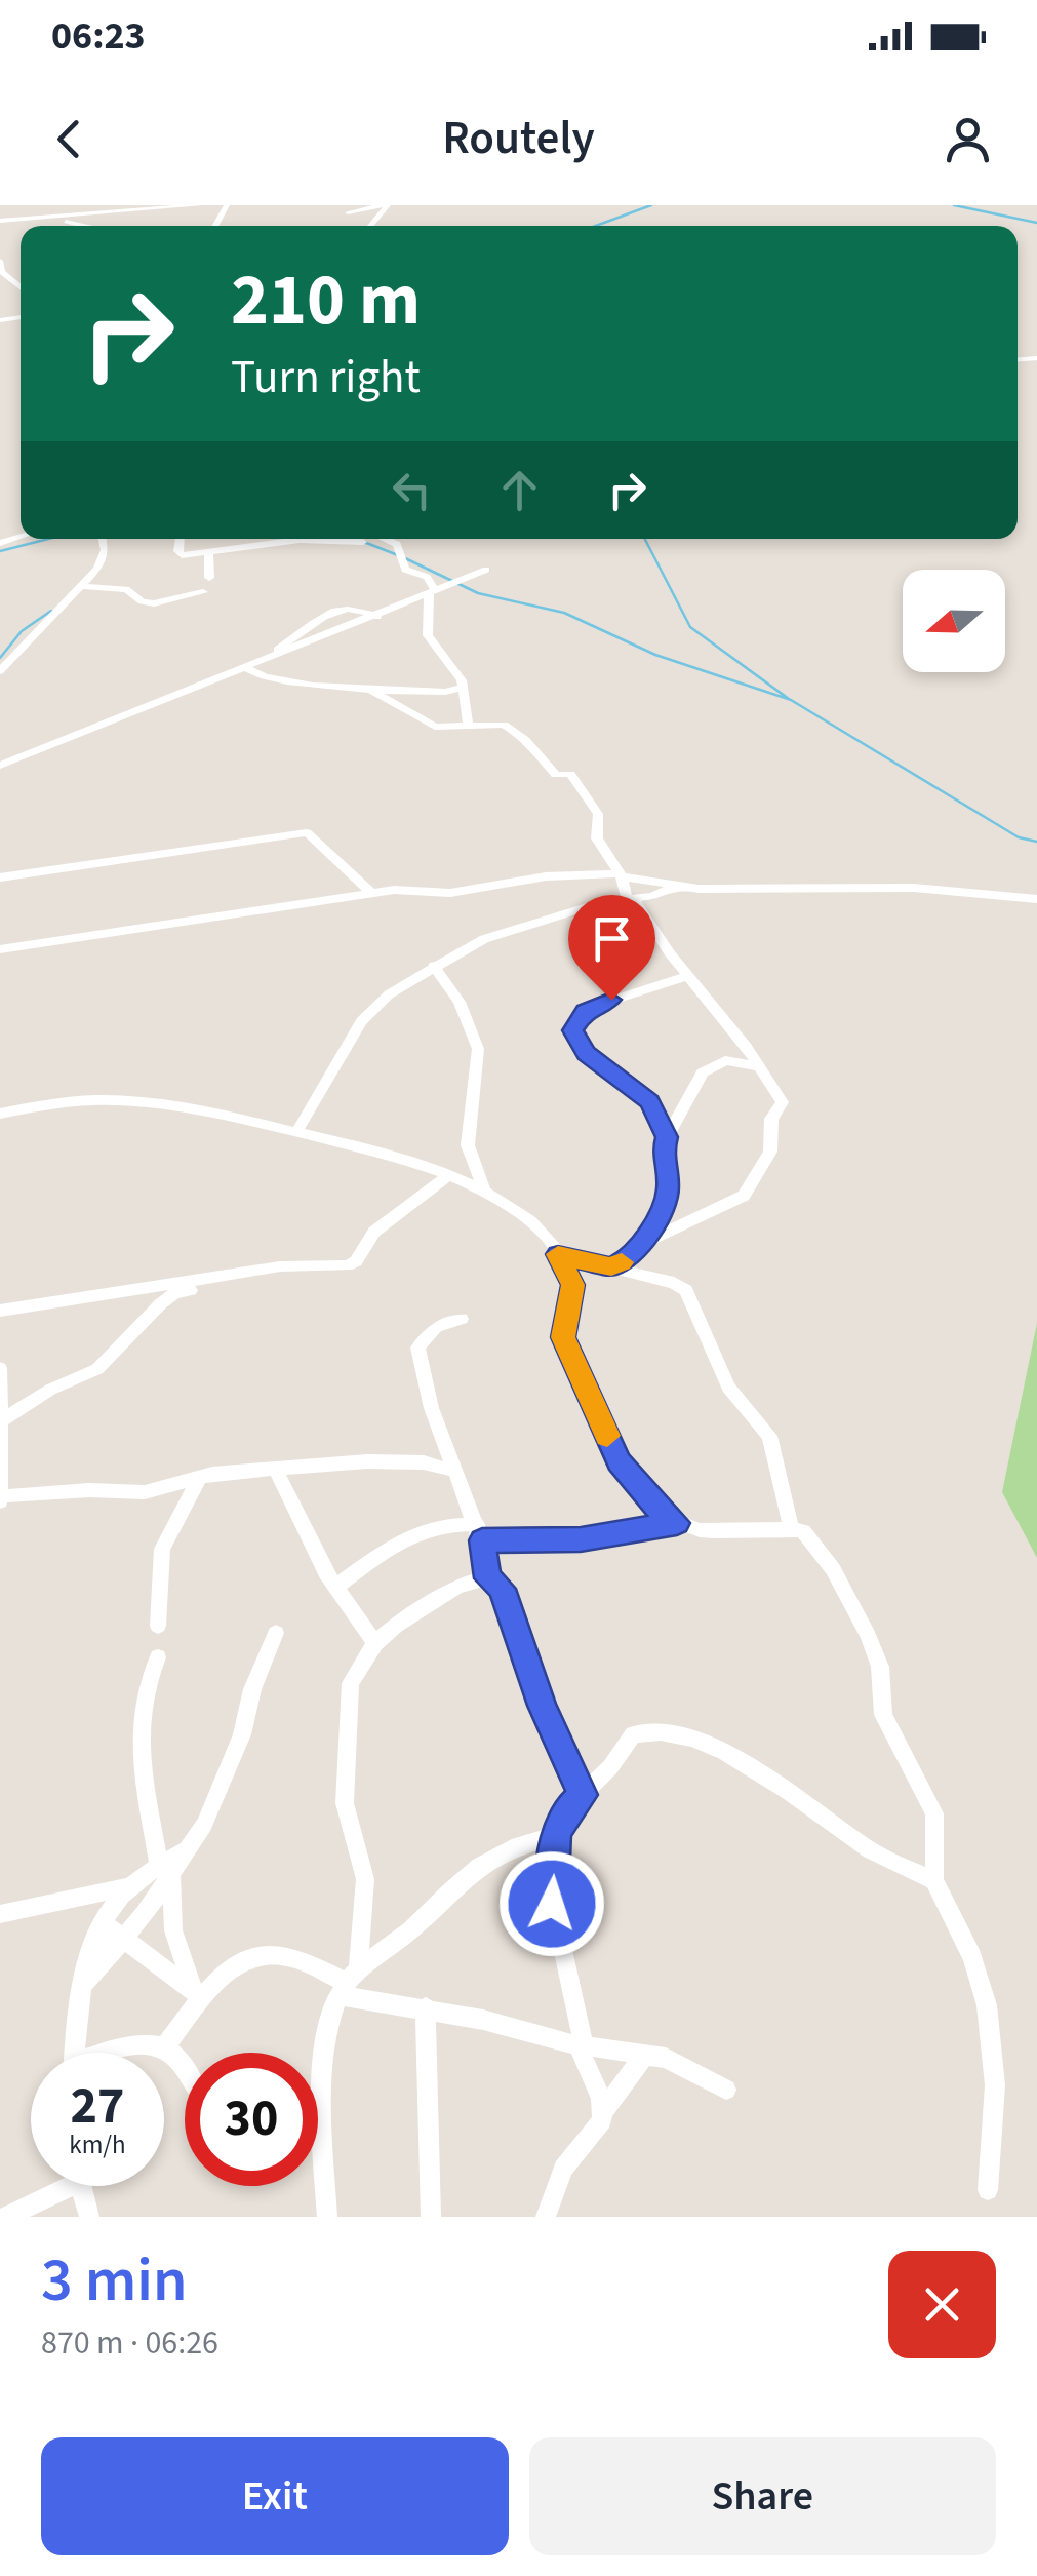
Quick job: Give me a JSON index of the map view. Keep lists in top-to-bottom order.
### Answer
{
  "north": "left",
  "page": {
    "status": "06:23",
    "header": "Routely",
    "turn": ["210 m", "Turn right"],
    "speed": "27 km/h",
    "limit": "30",
    "heading": ["3 min", "870 m · 06:26"],
    "buttons": ["Exit", "Share"]
  }
}
